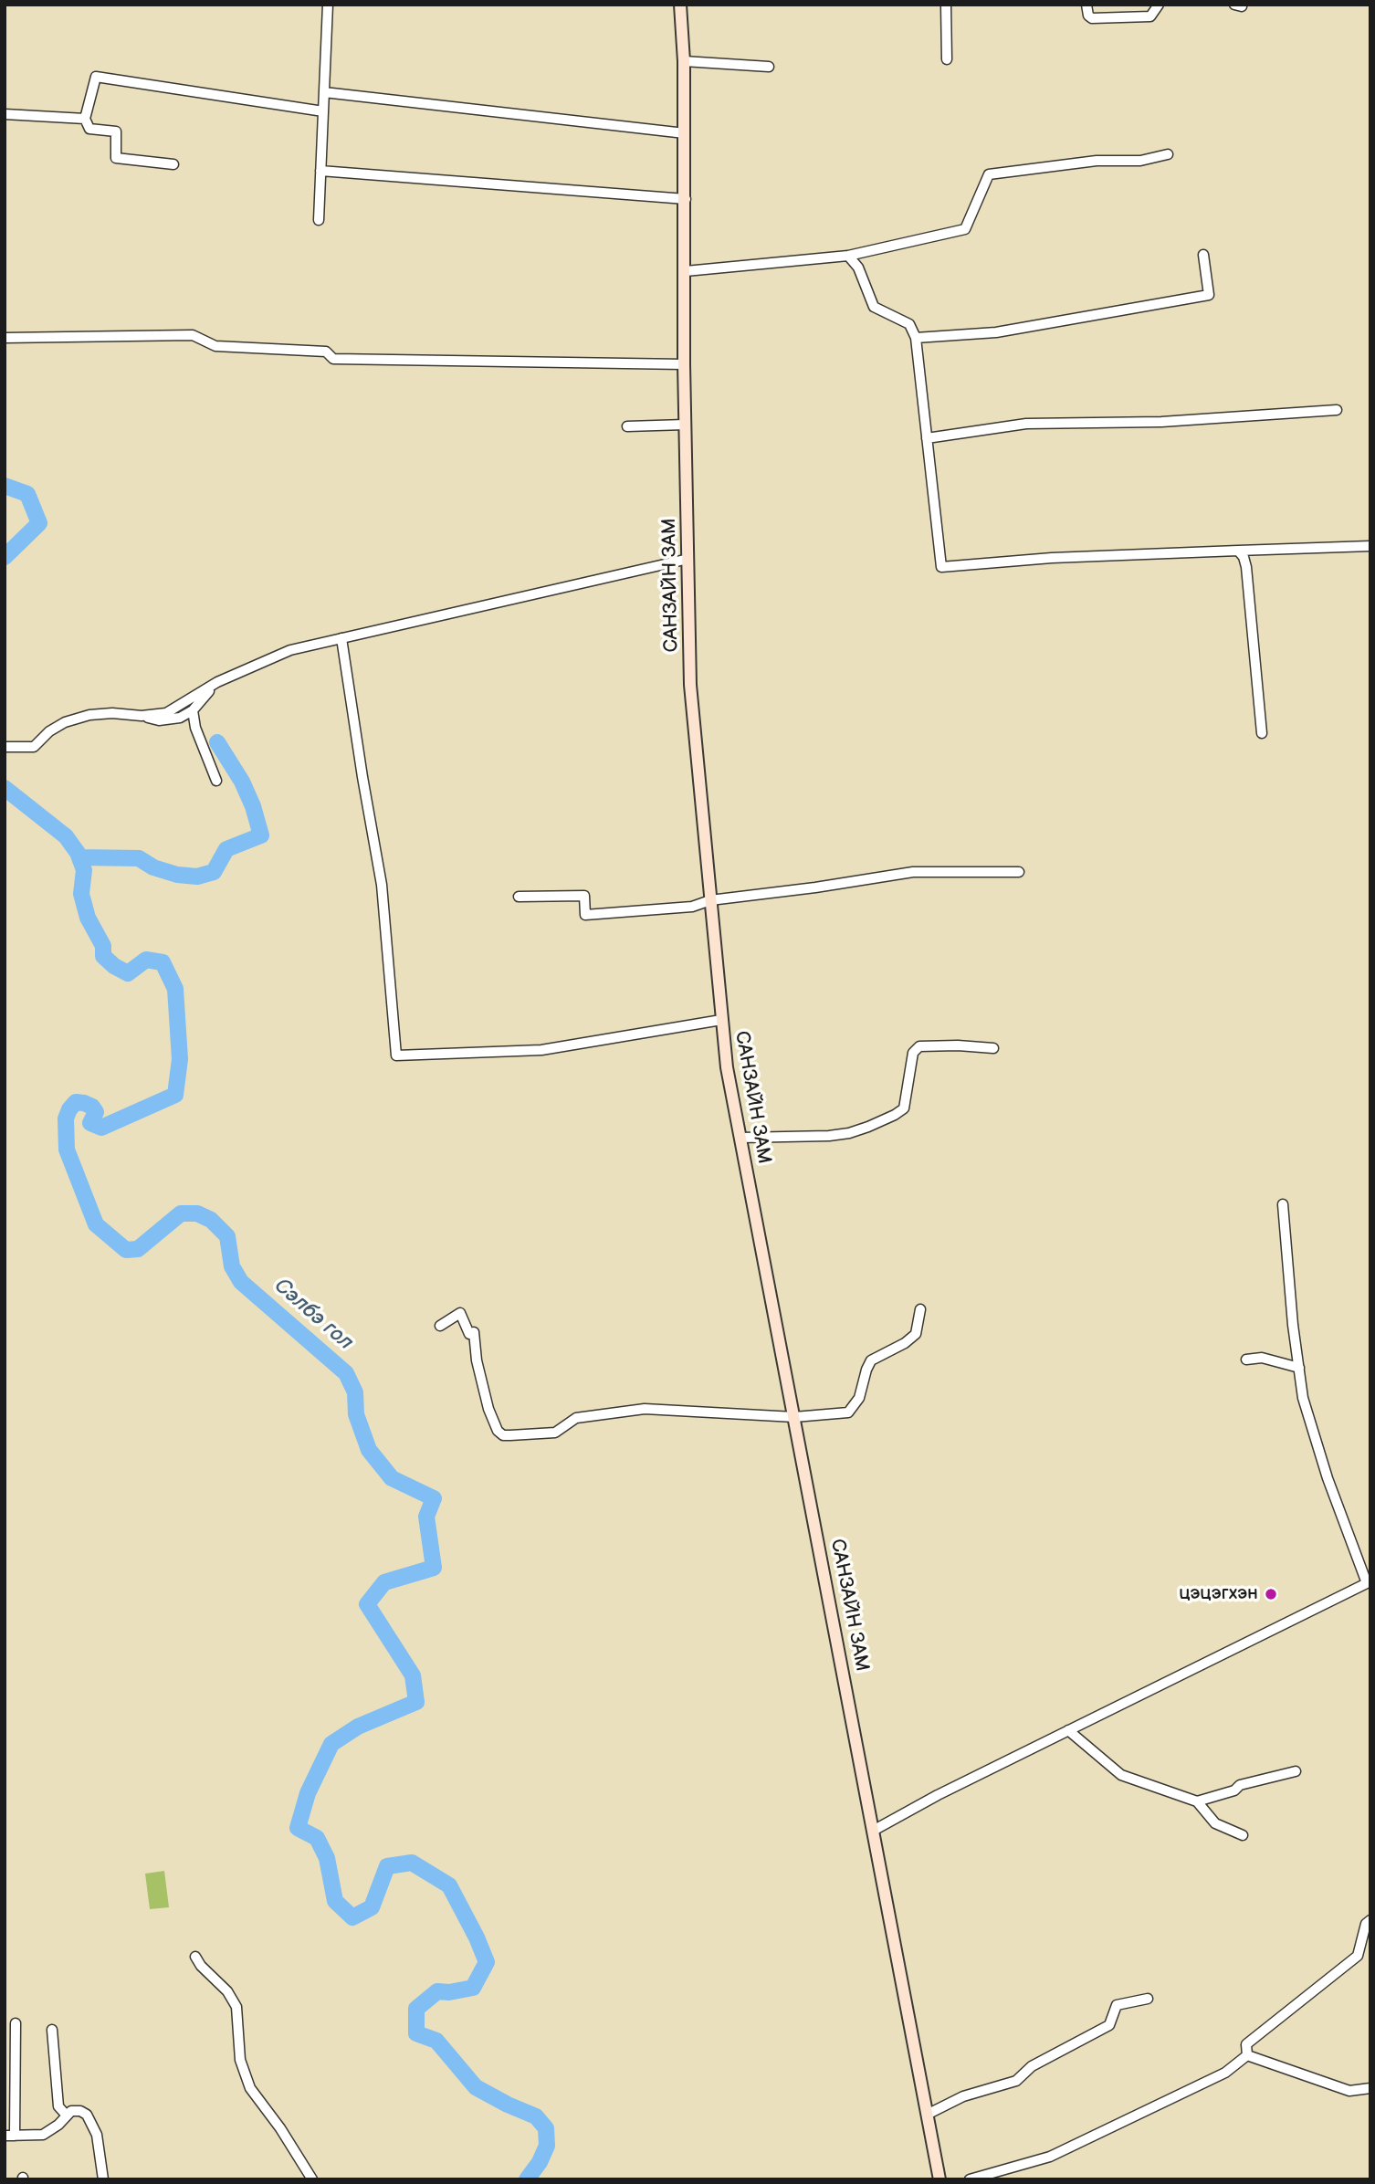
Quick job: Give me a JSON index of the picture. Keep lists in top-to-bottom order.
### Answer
{
  "streets": {
    "main road": ["САНЗАЙН ЗАМ"]
  },
  "water": ["Сэлбэ гол"],
  "places": ["цэцэгхэн"]
}
